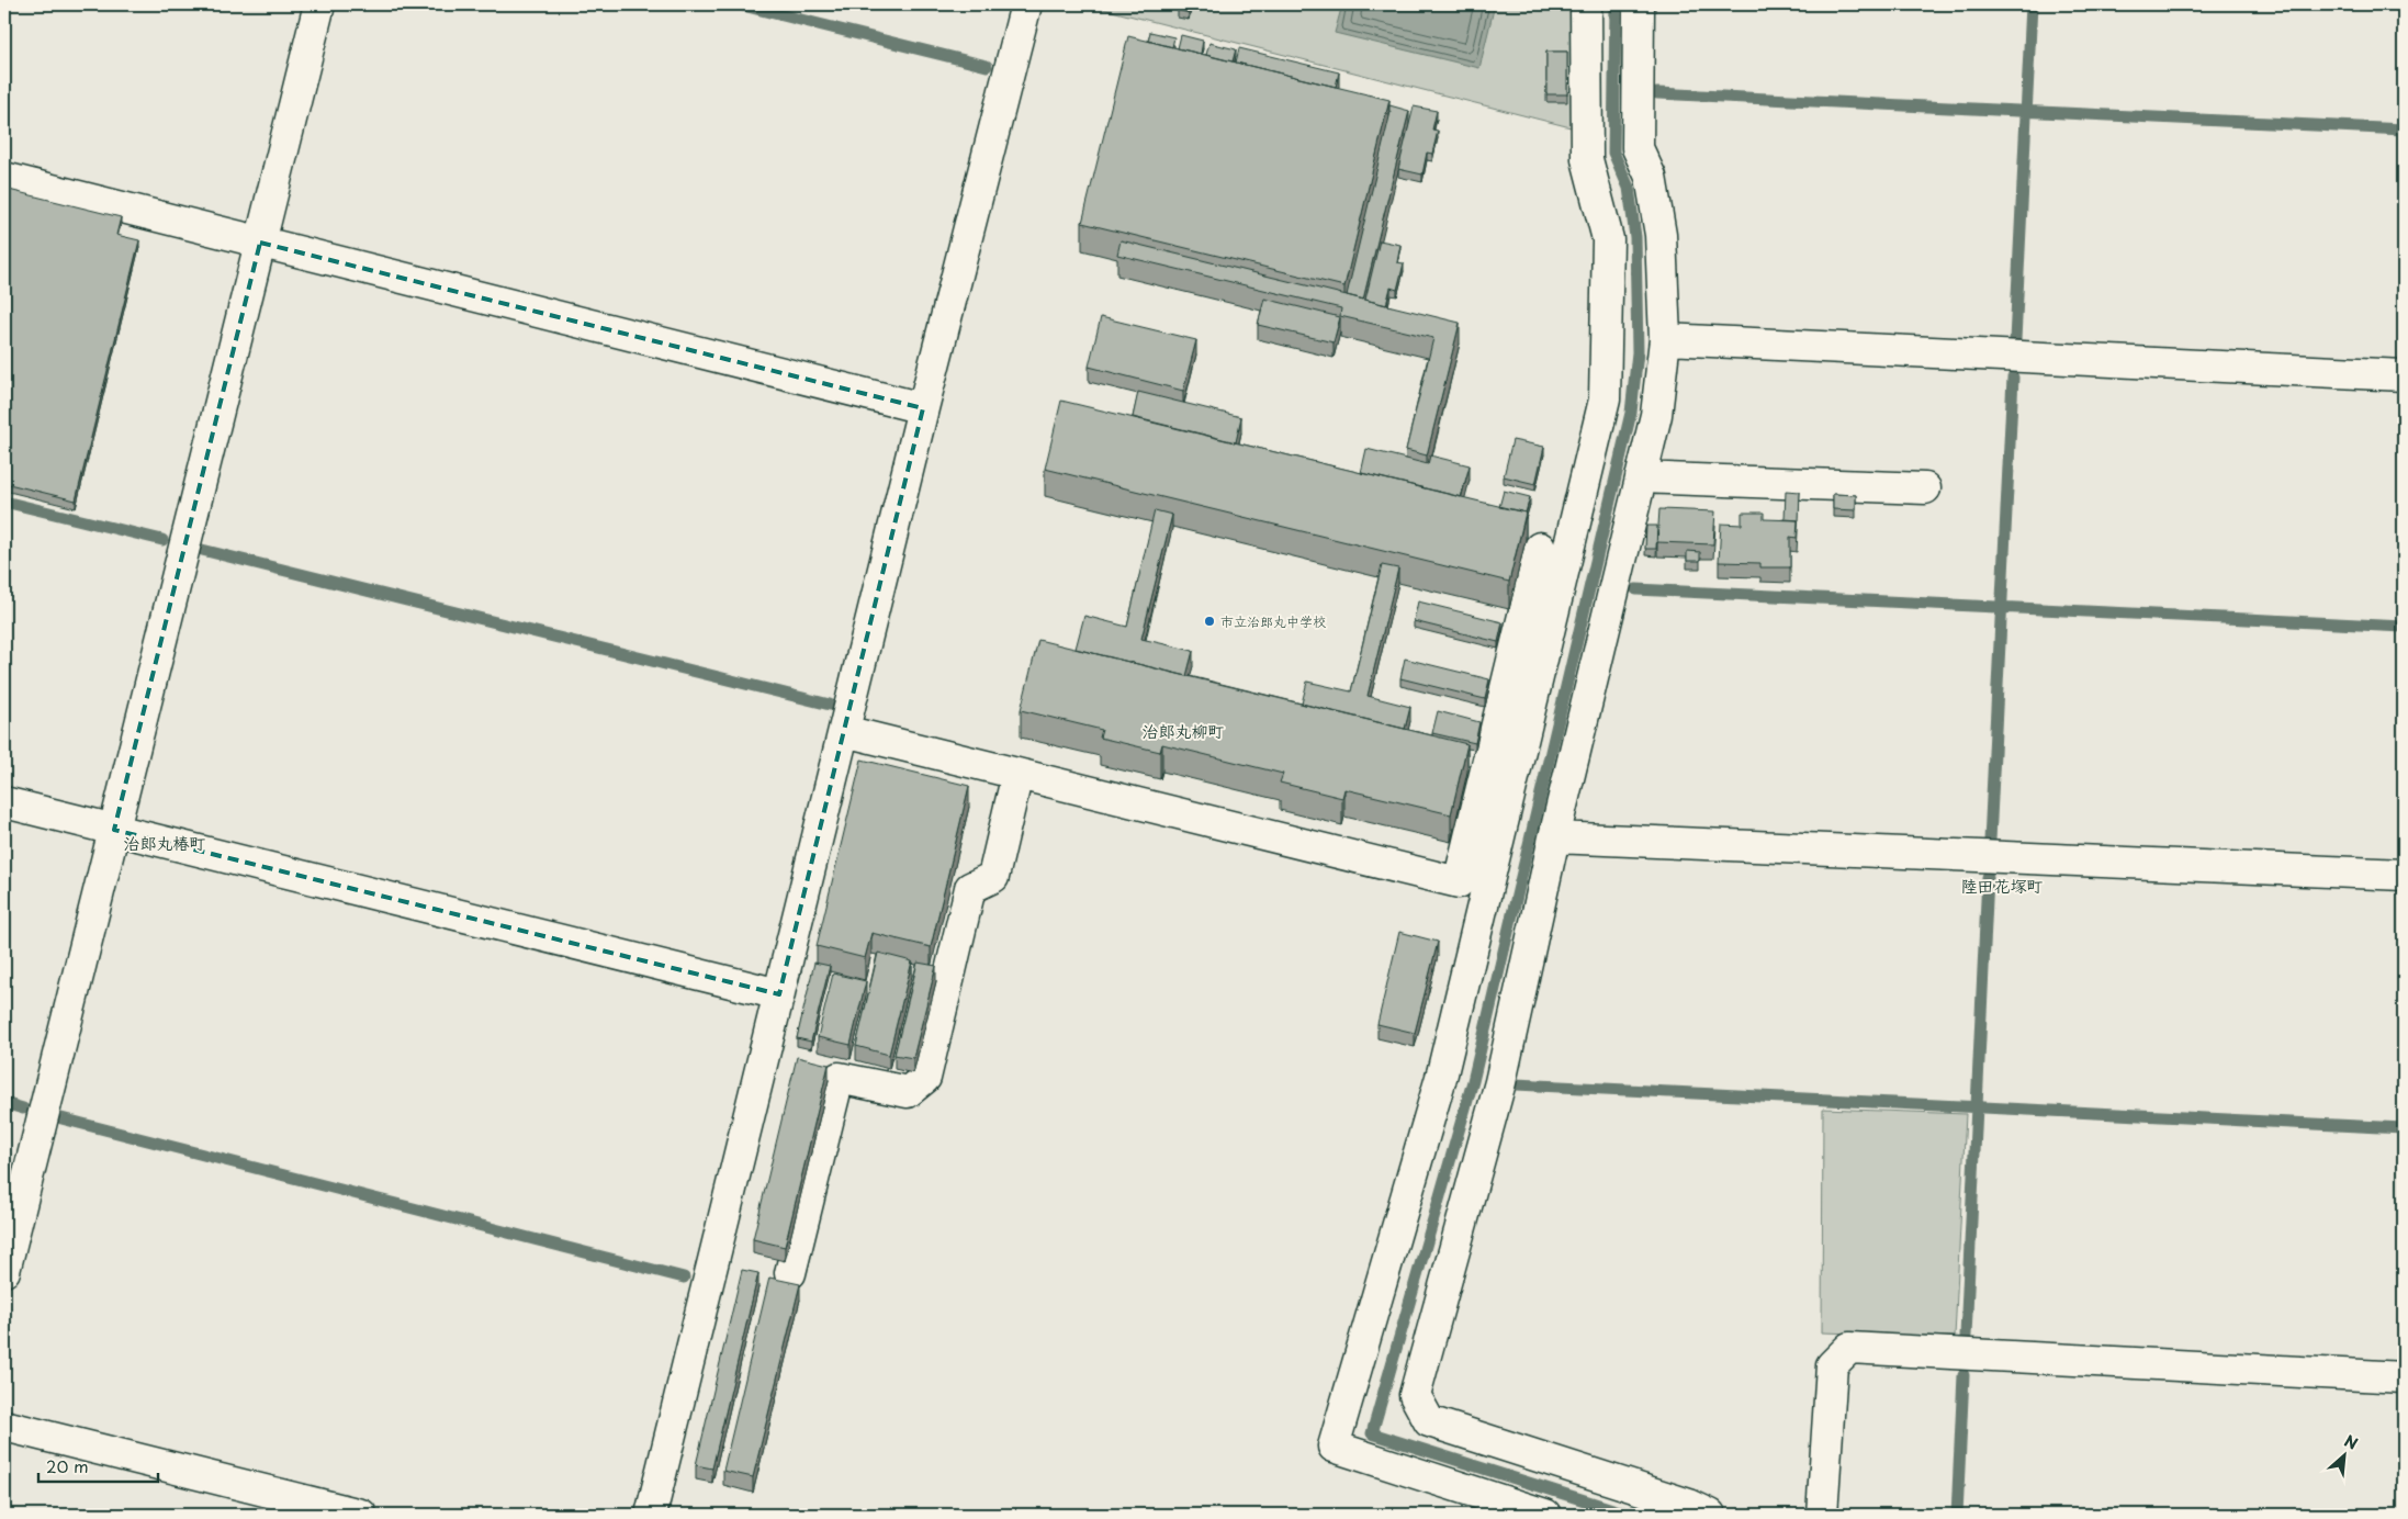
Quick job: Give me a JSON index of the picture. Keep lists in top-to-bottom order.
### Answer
{
  "districts": ["治郎丸柳町", "治郎丸椿町", "陸田花塚町"],
  "places": ["市立治郎丸中学校"],
  "scale_bar": "20 m",
  "north": "top right"
}
